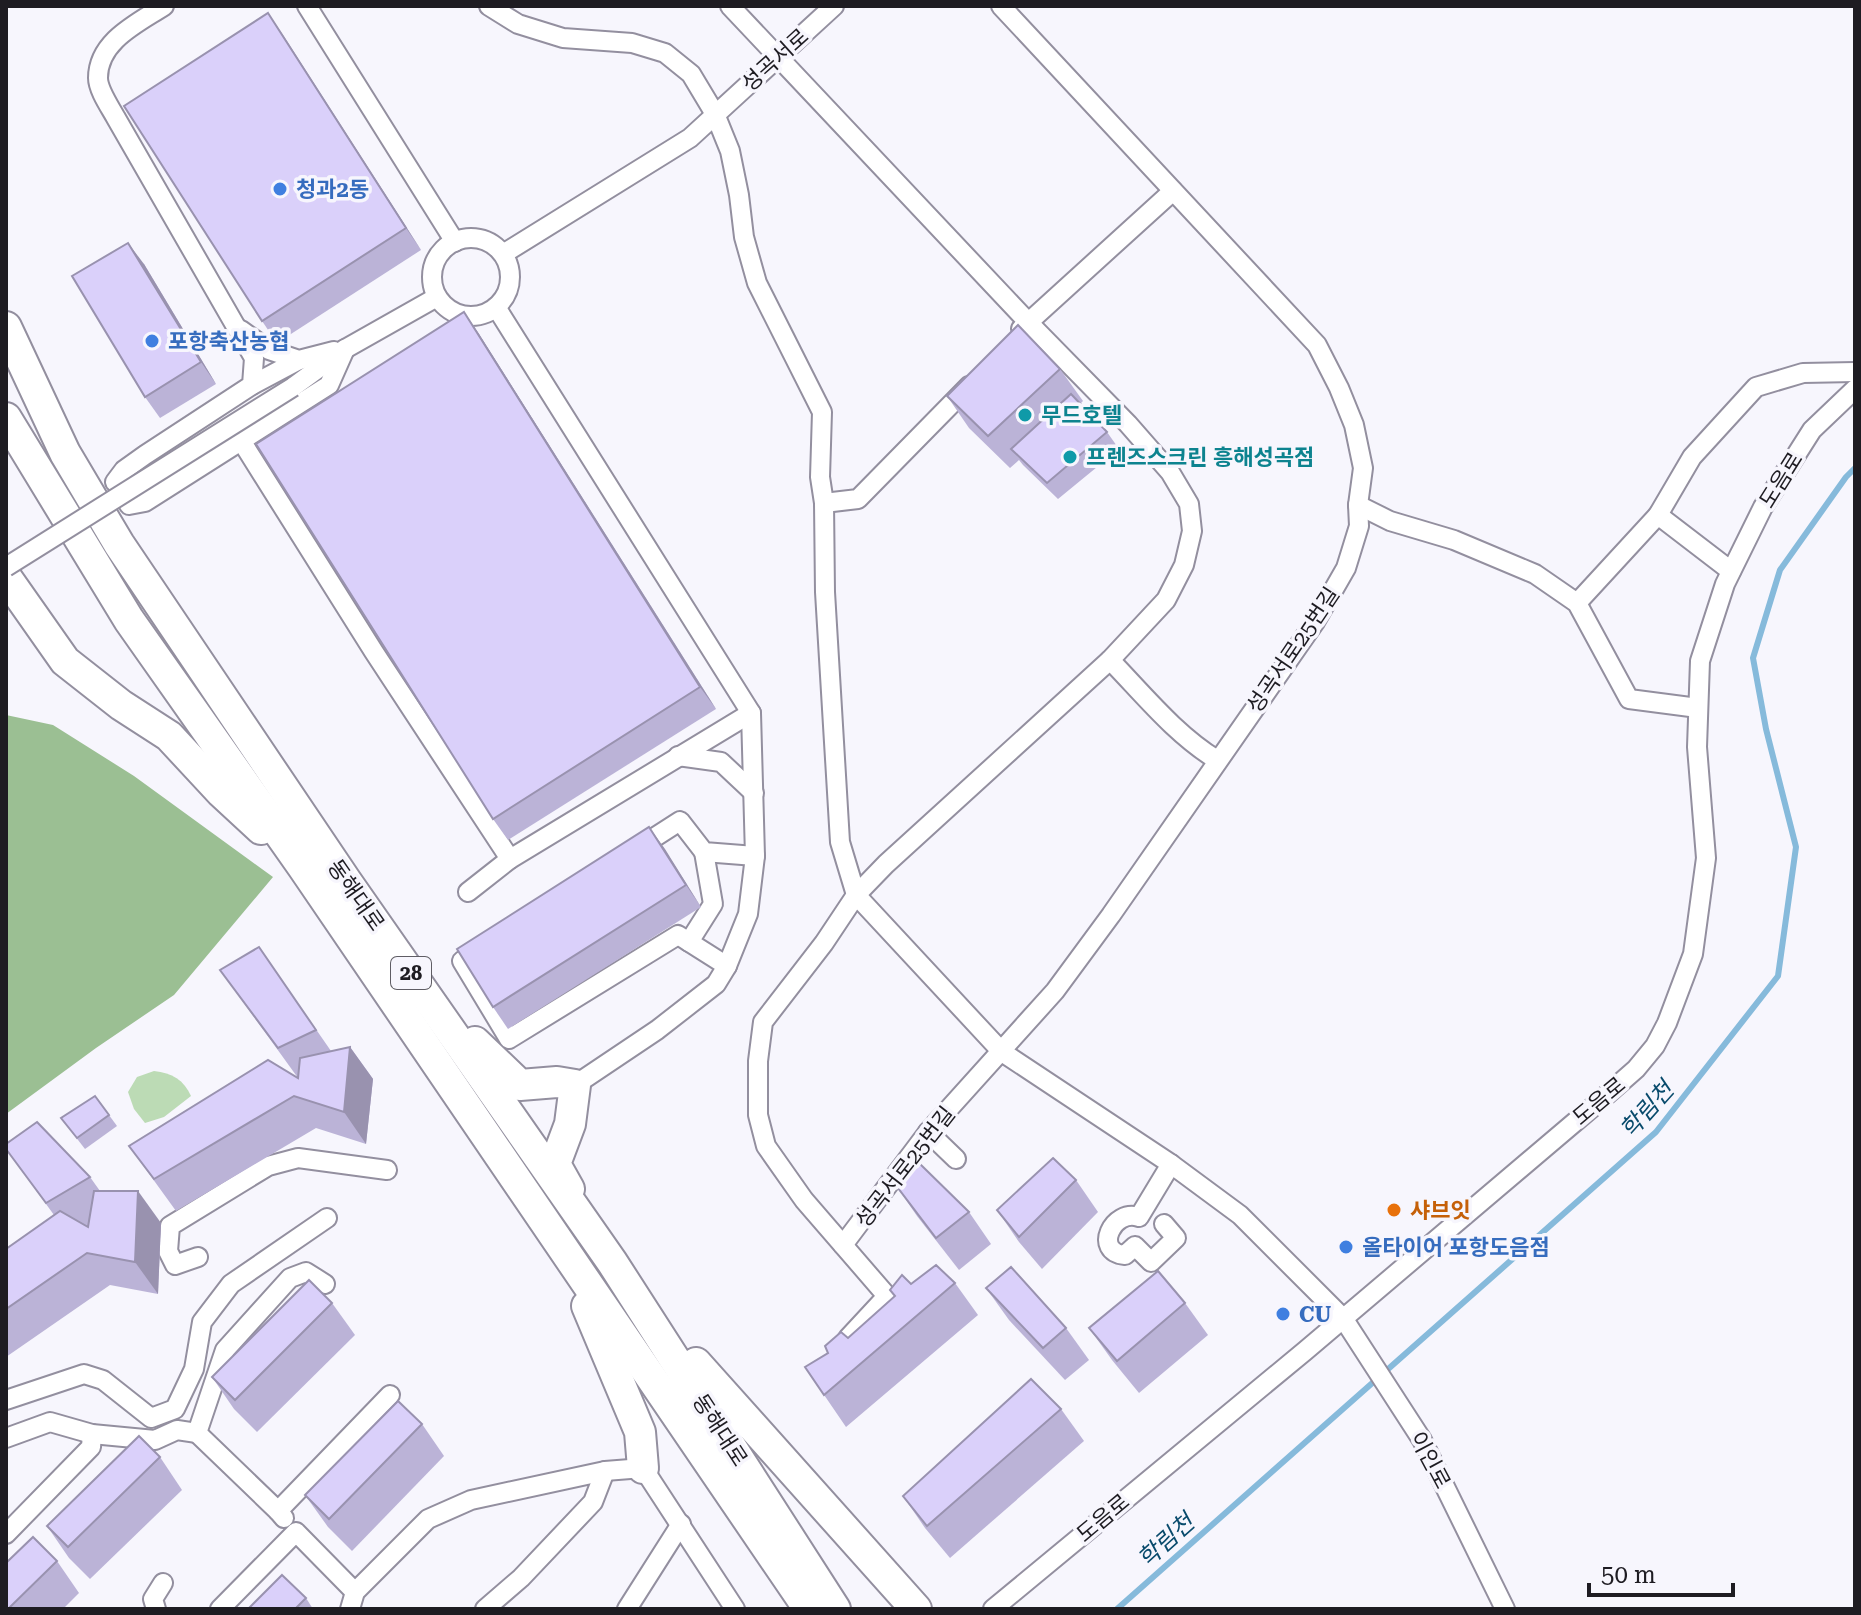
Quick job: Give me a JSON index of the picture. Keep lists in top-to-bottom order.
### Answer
{
  "streets": {
    "main road": ["동해대로", "28"],
    "street": [
      "성곡서로",
      "도음로",
      "성곡서로25번길",
      "이인로"
    ]
  },
  "crossings": [
    ["도음로", "이인로"],
    ["성곡서로25번길", "이인로"]
  ],
  "water": ["학림천"],
  "places": [
    "청과2동",
    "포항축산농협",
    "무드호텔",
    "프렌즈스크린 흥해성곡점",
    "샤브잇",
    "올타이어 포항도음점",
    "CU"
  ],
  "scale_bar": "50 m"
}
